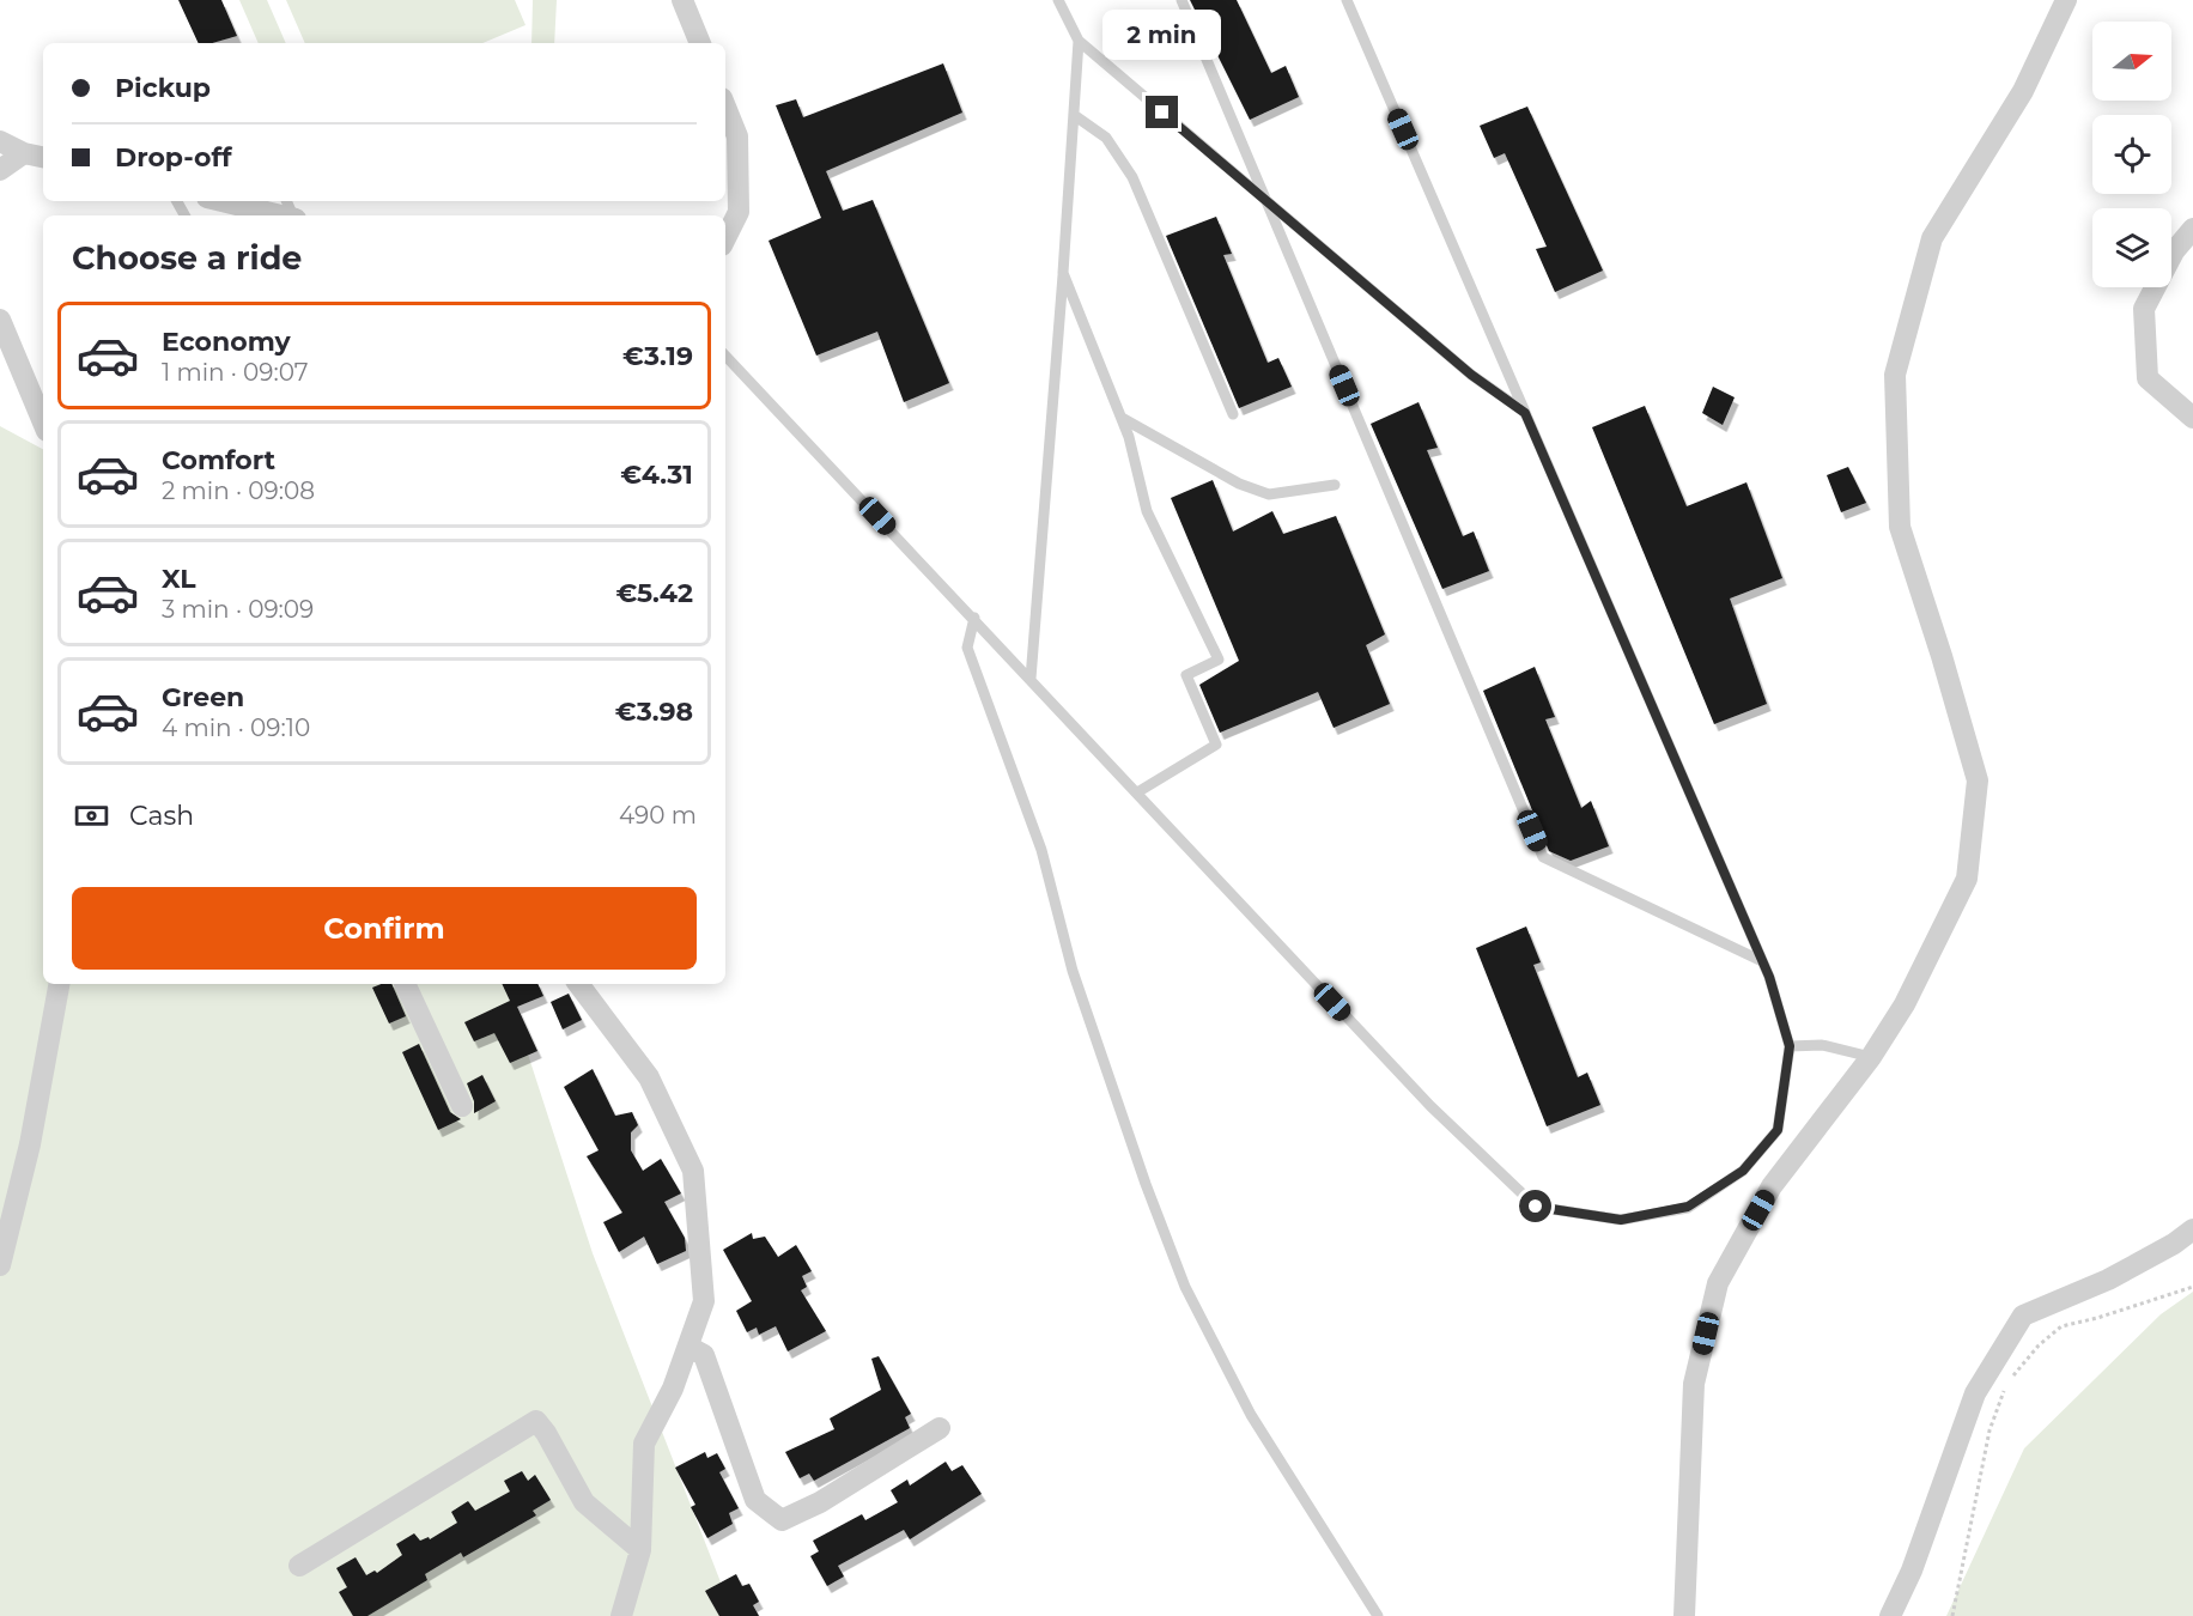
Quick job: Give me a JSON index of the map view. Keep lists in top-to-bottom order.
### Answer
{
  "north": "right",
  "page": {
    "bubble": "2 min",
    "banner": ["Pickup", "Drop-off"],
    "heading": "Choose a ride",
    "list": [
      {
        "name": "Economy",
        "note": "1 min · 09:07",
        "value": "€3.19"
      },
      {
        "name": "Comfort",
        "note": "2 min · 09:08",
        "value": "€4.31"
      },
      {
        "name": "XL",
        "note": "3 min · 09:09",
        "value": "€5.42"
      },
      {
        "name": "Green",
        "note": "4 min · 09:10",
        "value": "€3.98"
      }
    ],
    "pay": ["Cash", "490 m"],
    "buttons": "Confirm"
  }
}
